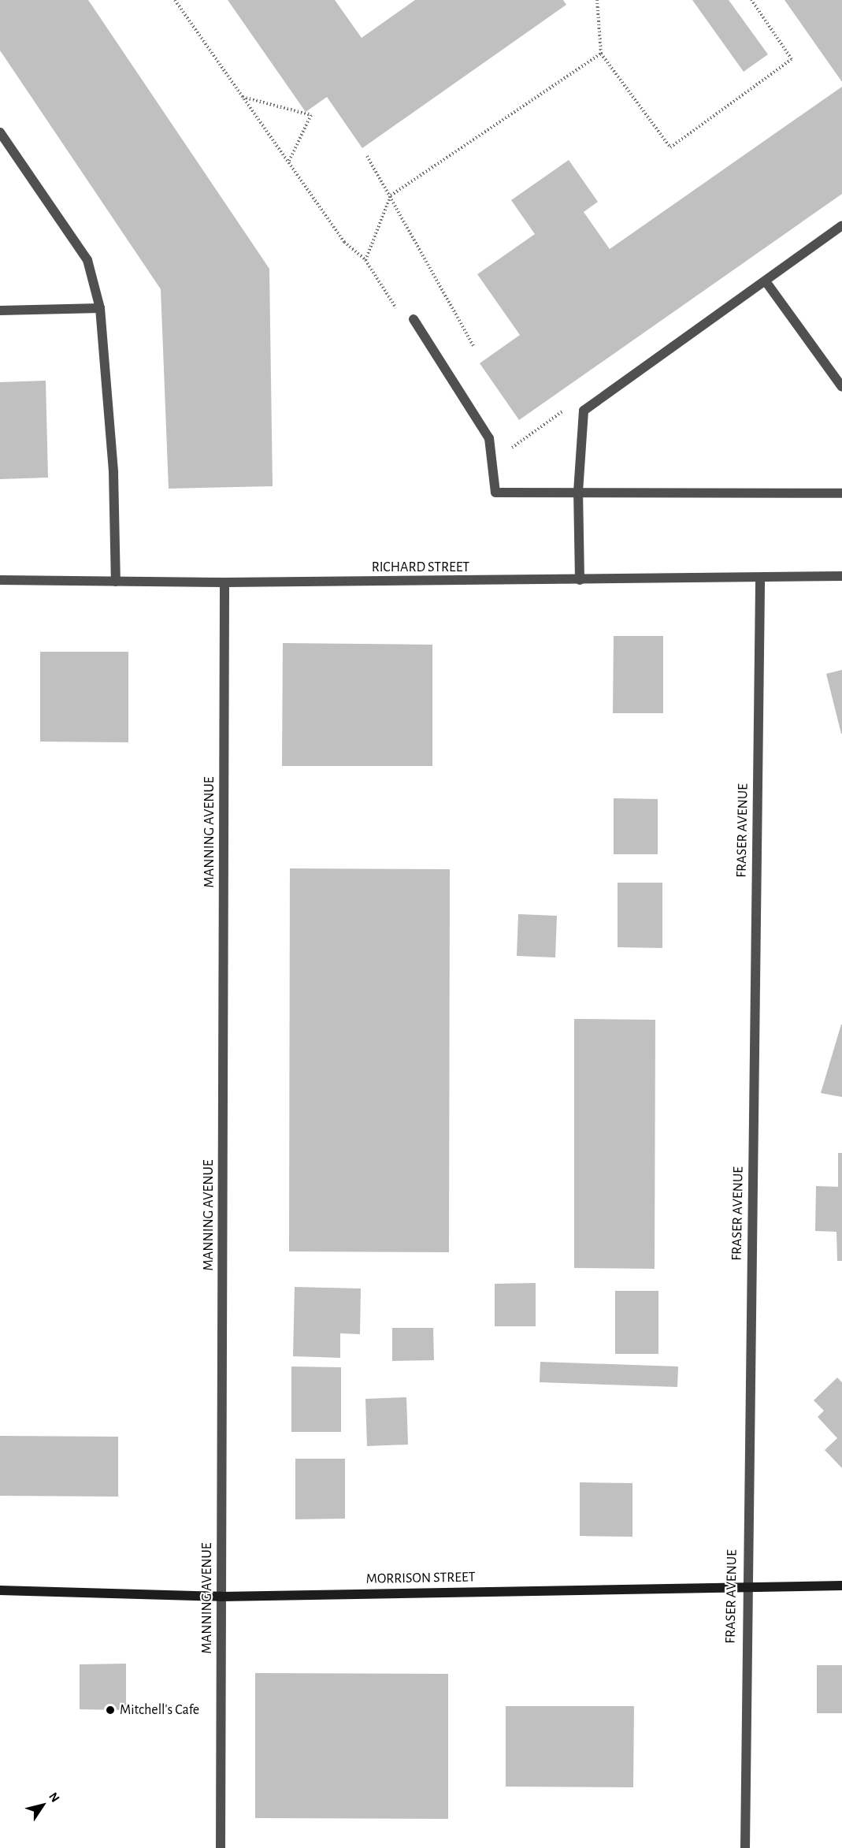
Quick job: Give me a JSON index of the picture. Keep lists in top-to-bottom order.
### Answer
{
  "streets": {
    "main road": ["MORRISON STREET"],
    "street": ["RICHARD STREET", "FRASER AVENUE", "MANNING AVENUE"]
  },
  "crossings": [
    ["RICHARD STREET", "FRASER AVENUE"],
    ["RICHARD STREET", "MANNING AVENUE"],
    ["FRASER AVENUE", "MORRISON STREET"],
    ["MANNING AVENUE", "MORRISON STREET"]
  ],
  "places": ["Mitchell's Cafe"],
  "north": "top right"
}
